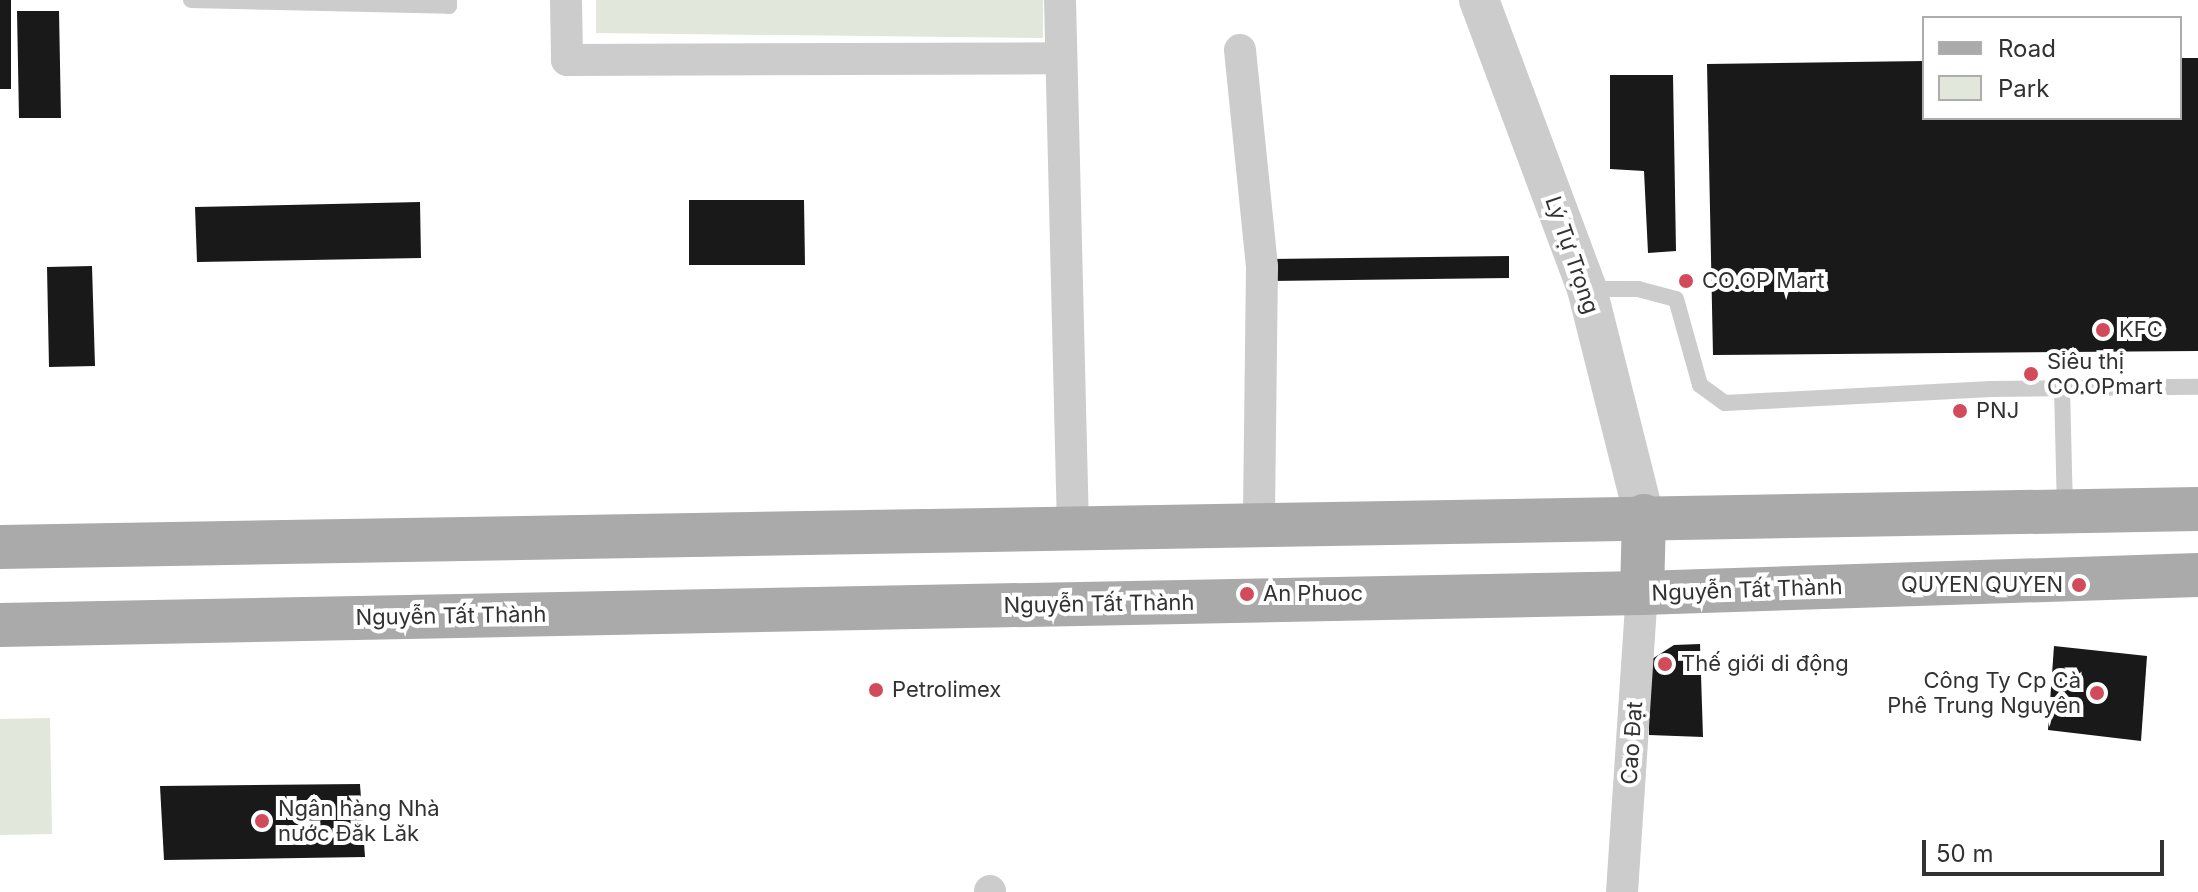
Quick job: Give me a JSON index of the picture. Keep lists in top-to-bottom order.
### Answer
{
  "streets": {
    "main road": ["Nguyễn Tất Thành"],
    "street": ["Lý Tự Trọng", "Cao Đạt"]
  },
  "crossings": [
    ["Nguyễn Tất Thành", "Cao Đạt"]
  ],
  "places": [
    "CO.OP Mart",
    "KFC",
    "Siêu thị CO.OPmart",
    "PNJ",
    "QUYEN QUYEN",
    "An Phuoc",
    "Thế giới di động",
    "Petrolimex",
    "Công Ty Cp Cà Phê Trung Nguyên",
    "Ngân hàng Nhà nước Đăk Lăk"
  ],
  "legend": ["Road", "Park"],
  "scale_bar": "50 m"
}
